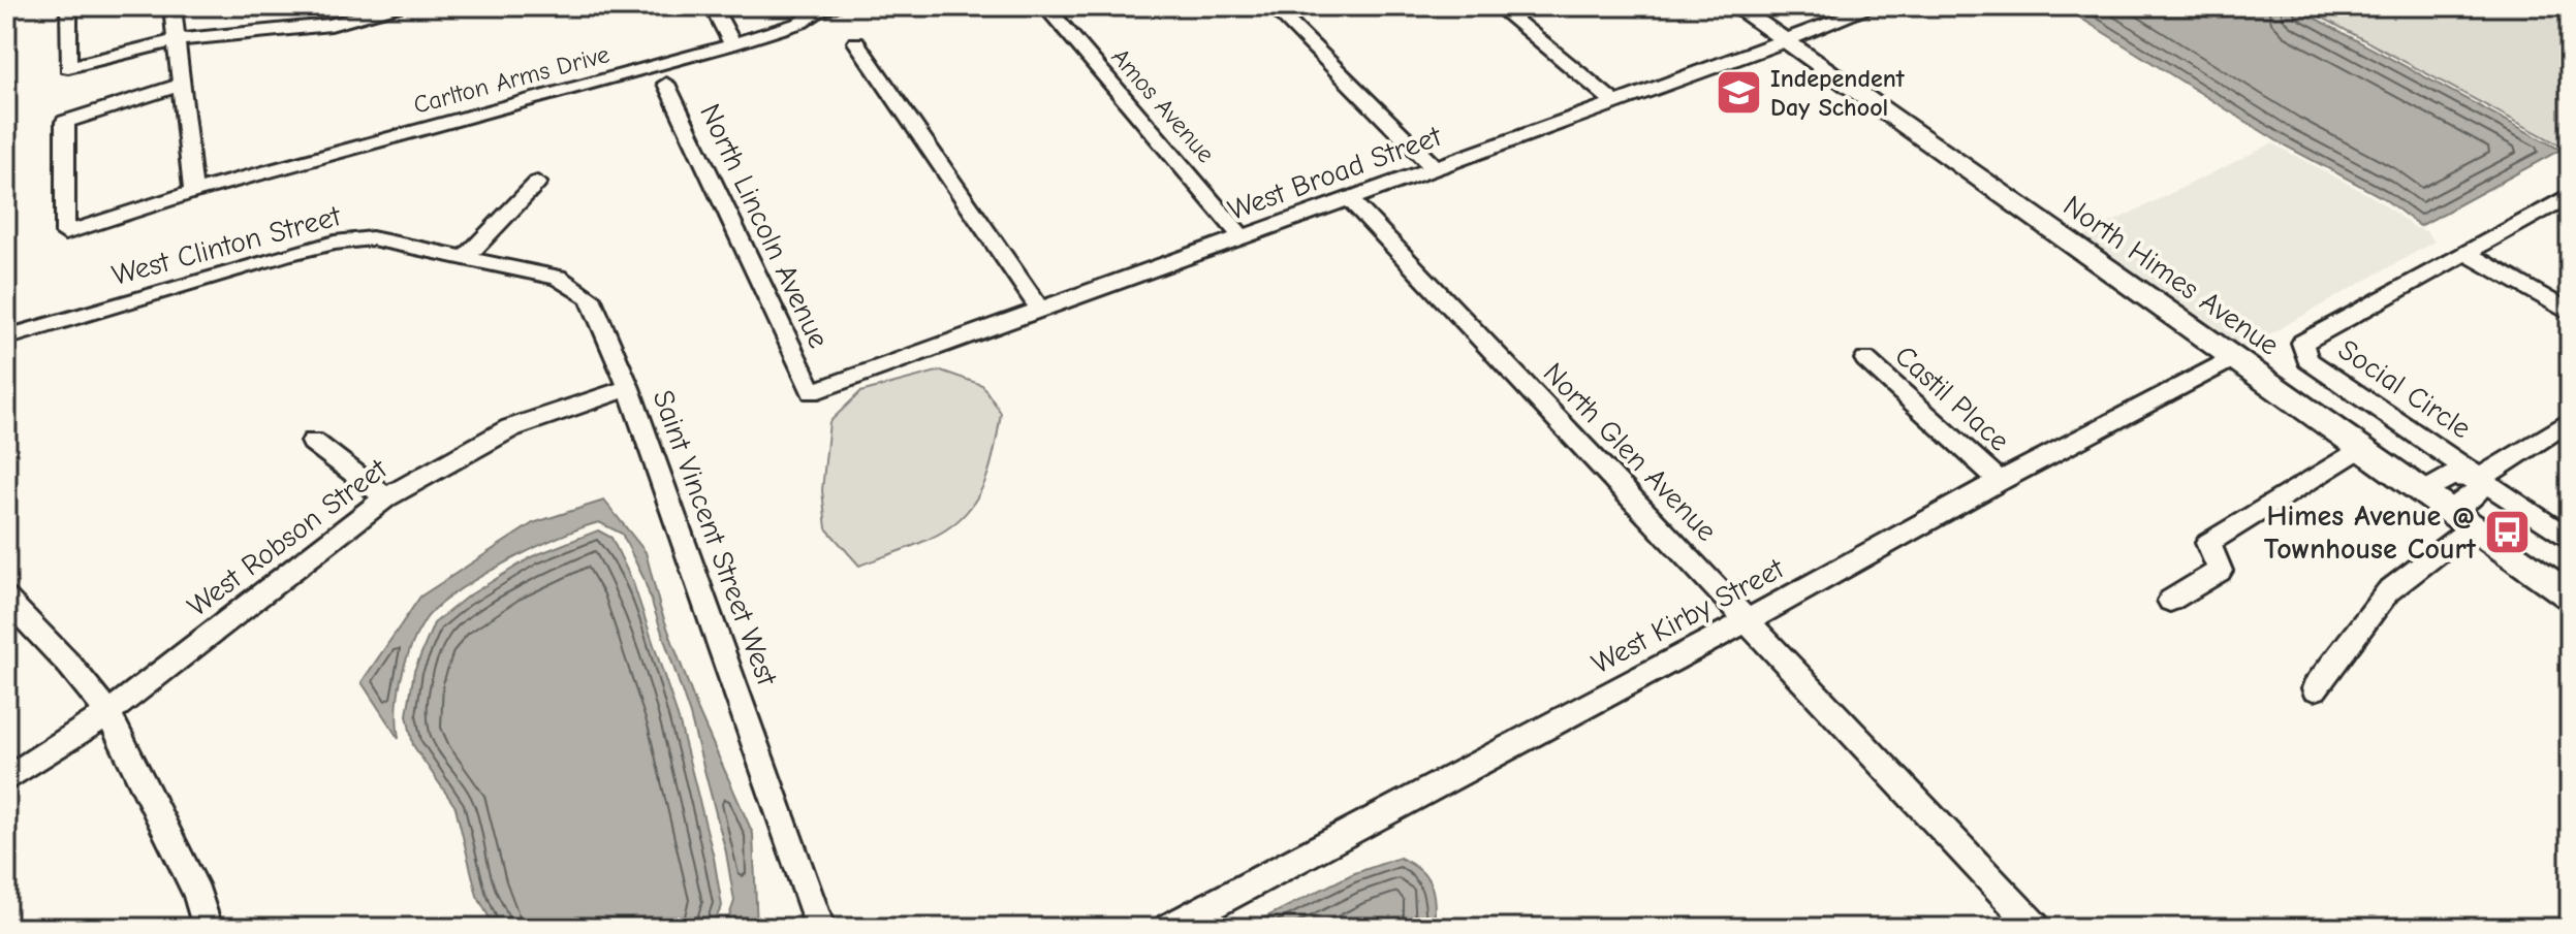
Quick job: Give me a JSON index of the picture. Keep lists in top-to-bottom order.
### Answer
{
  "streets": {
    "street": [
      "Carlton Arms Drive",
      "Amos Avenue",
      "West Broad Street",
      "North Lincoln Avenue",
      "West Clinton Street",
      "North Himes Avenue",
      "Social Circle",
      "Castil Place",
      "North Glen Avenue",
      "West Robson Street",
      "Saint Vincent Street West",
      "West Kirby Street"
    ]
  },
  "crossings": [
    ["Amos Avenue", "West Broad Street"],
    ["West Broad Street", "North Lincoln Avenue"],
    ["West Broad Street", "North Himes Avenue"],
    ["West Broad Street", "North Glen Avenue"],
    ["West Clinton Street", "Saint Vincent Street West"],
    ["North Himes Avenue", "West Kirby Street"],
    ["Castil Place", "West Kirby Street"],
    ["North Glen Avenue", "West Kirby Street"],
    ["West Robson Street", "Saint Vincent Street West"]
  ],
  "places": {
    "school or university": ["Independent Day School"],
    "bus stop": ["Himes Avenue @ Townhouse Court"]
  }
}
